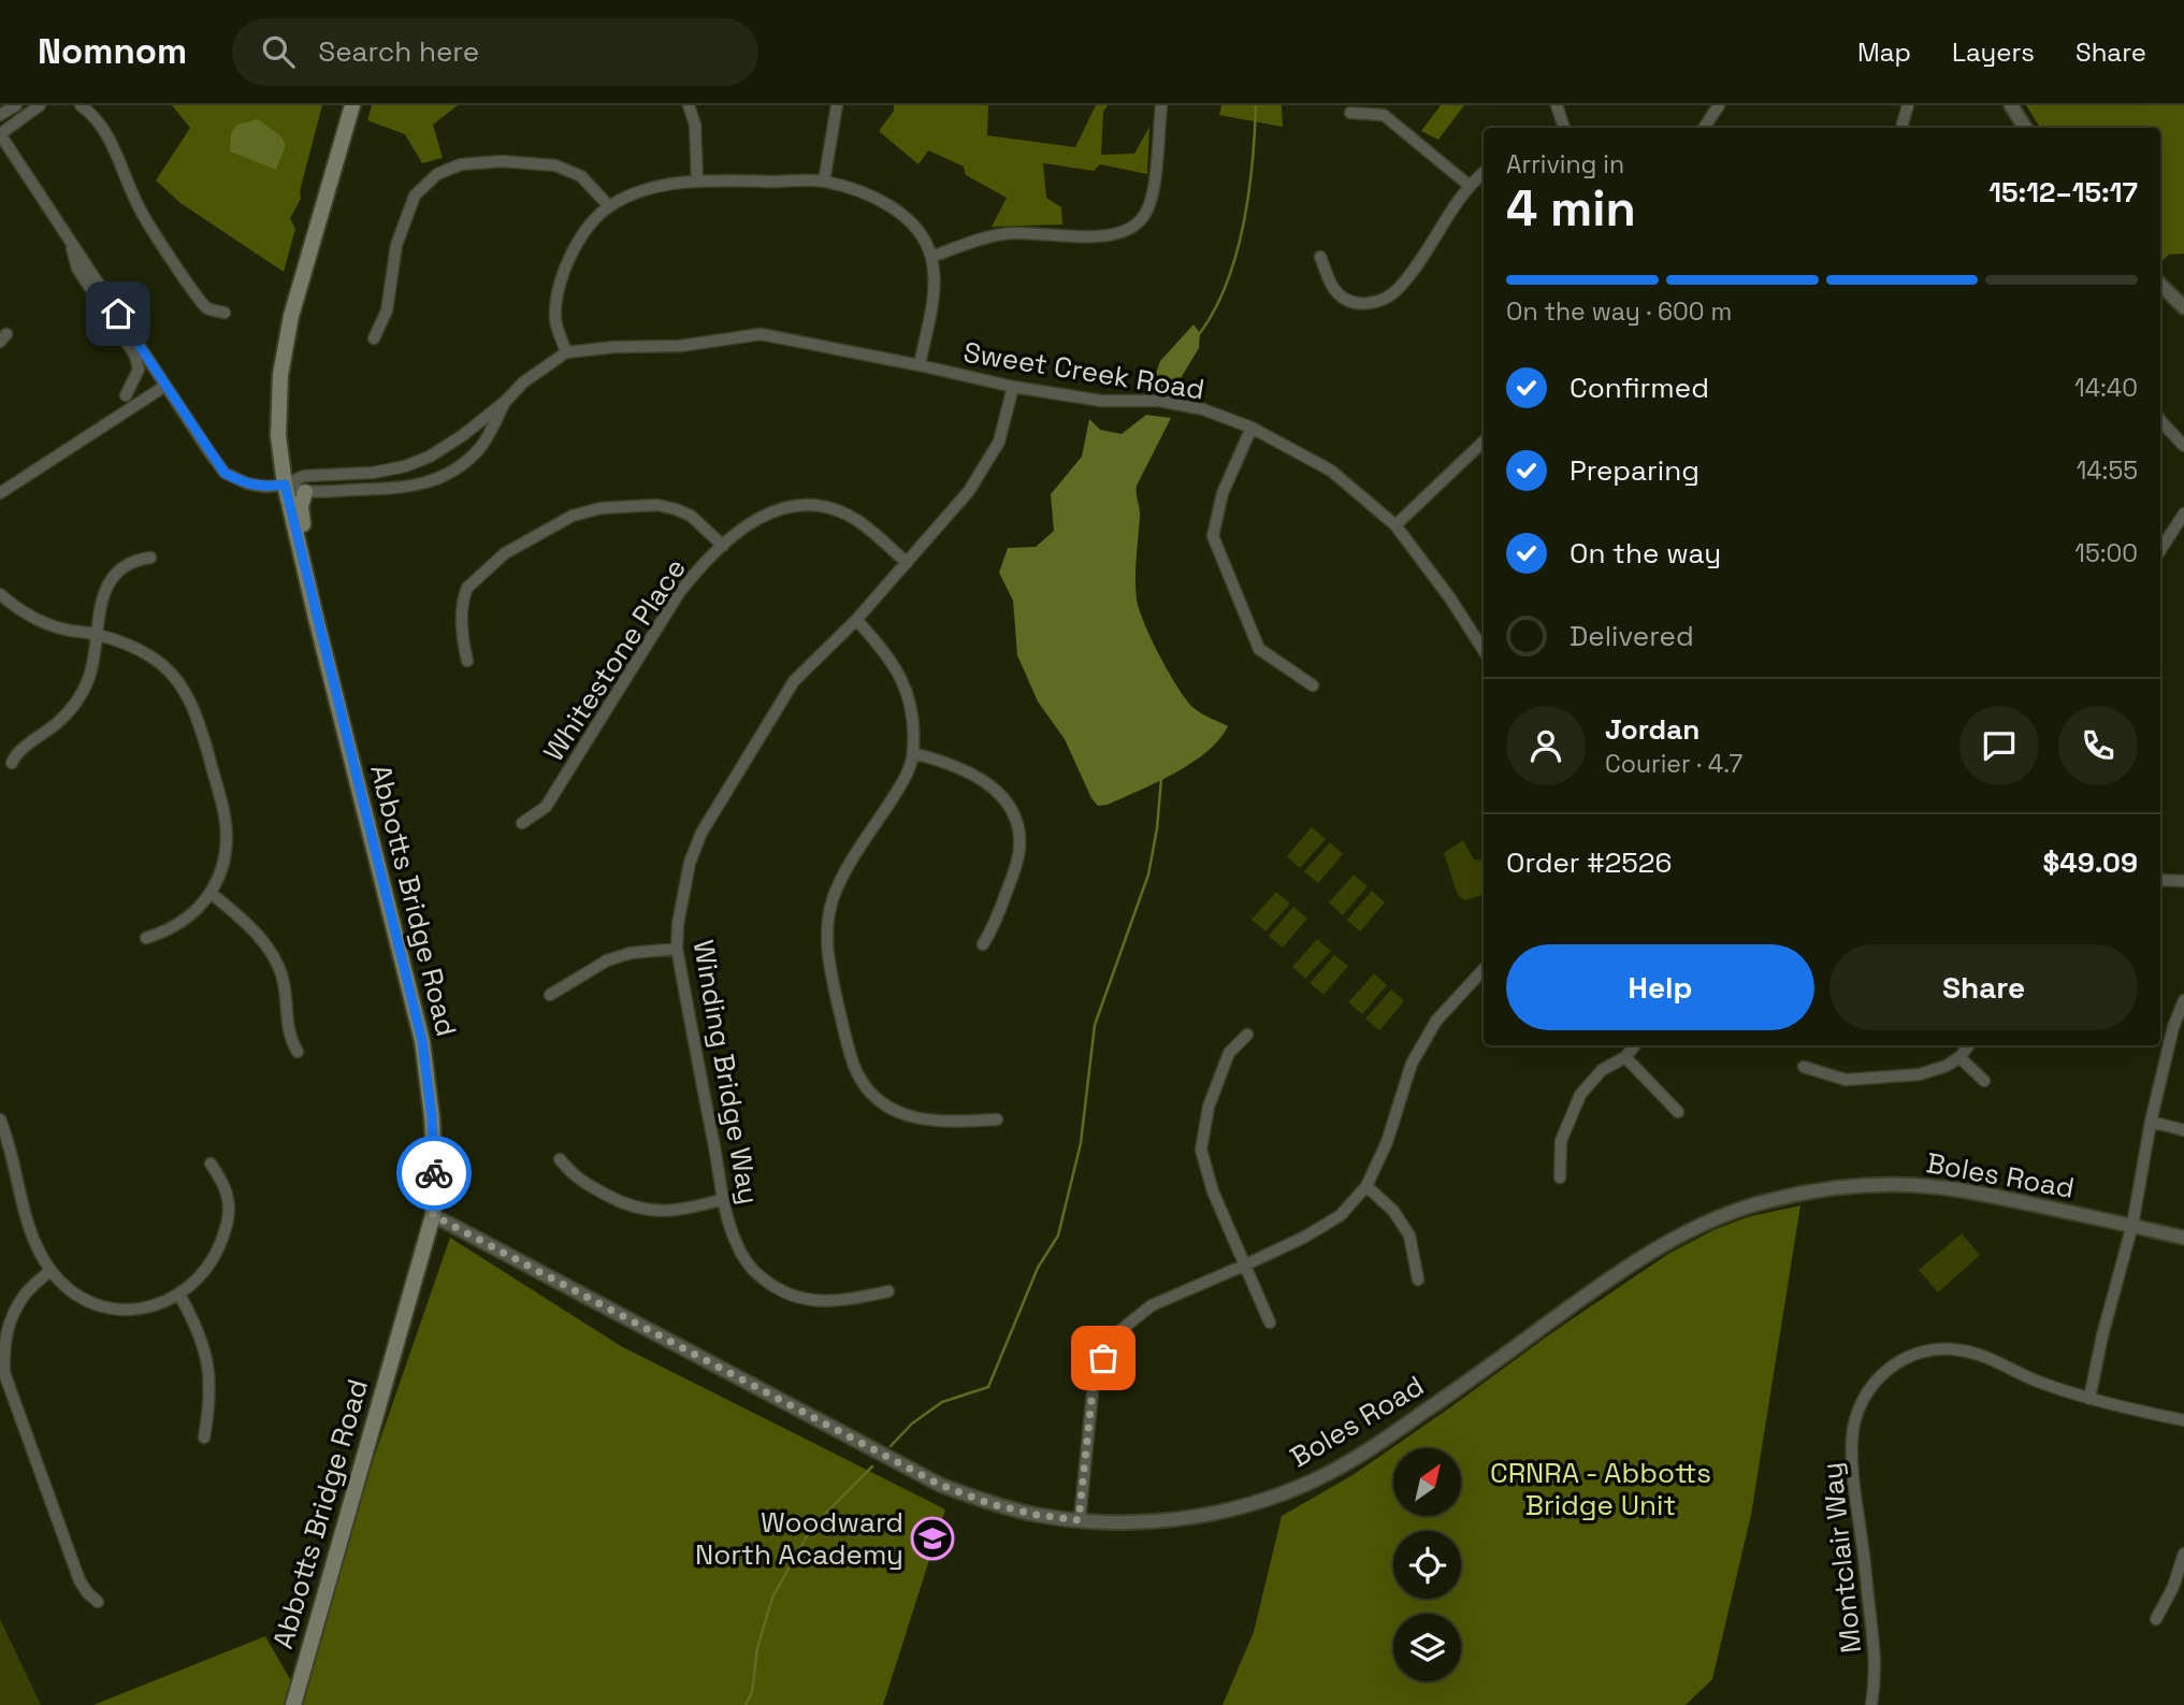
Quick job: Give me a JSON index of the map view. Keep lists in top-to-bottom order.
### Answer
{
  "streets": {
    "main road": ["Abbotts Bridge Road"],
    "street": [
      "Sweet Creek Road",
      "Whitestone Place",
      "Winding Bridge Way",
      "Boles Road",
      "Montclair Way"
    ]
  },
  "crossings": [
    ["Sweet Creek Road", "Abbotts Bridge Road"],
    ["Sweet Creek Road", "Winding Bridge Way"],
    ["Whitestone Place", "Winding Bridge Way"],
    ["Abbotts Bridge Road", "Boles Road"]
  ],
  "parks": ["CRNRA - Abbotts Bridge Unit"],
  "places": {
    "school or university": ["Woodward North Academy"]
  },
  "north": "top right",
  "page": {
    "header": "Nomnom",
    "search": "Search here",
    "nav": ["Map", "Layers", "Share"],
    "heading": ["4 min", "Arriving in", "15:12–15:17"],
    "panel": [
      "Jordan",
      "Courier · 4.7",
      "Order #2526",
      "$49.09"
    ],
    "bar": "On the way · 600 m",
    "list": [
      ["Confirmed", "14:40"],
      ["Preparing", "14:55"],
      ["On the way", "15:00"],
      "Delivered"
    ],
    "buttons": ["Help", "Share"]
  }
}
